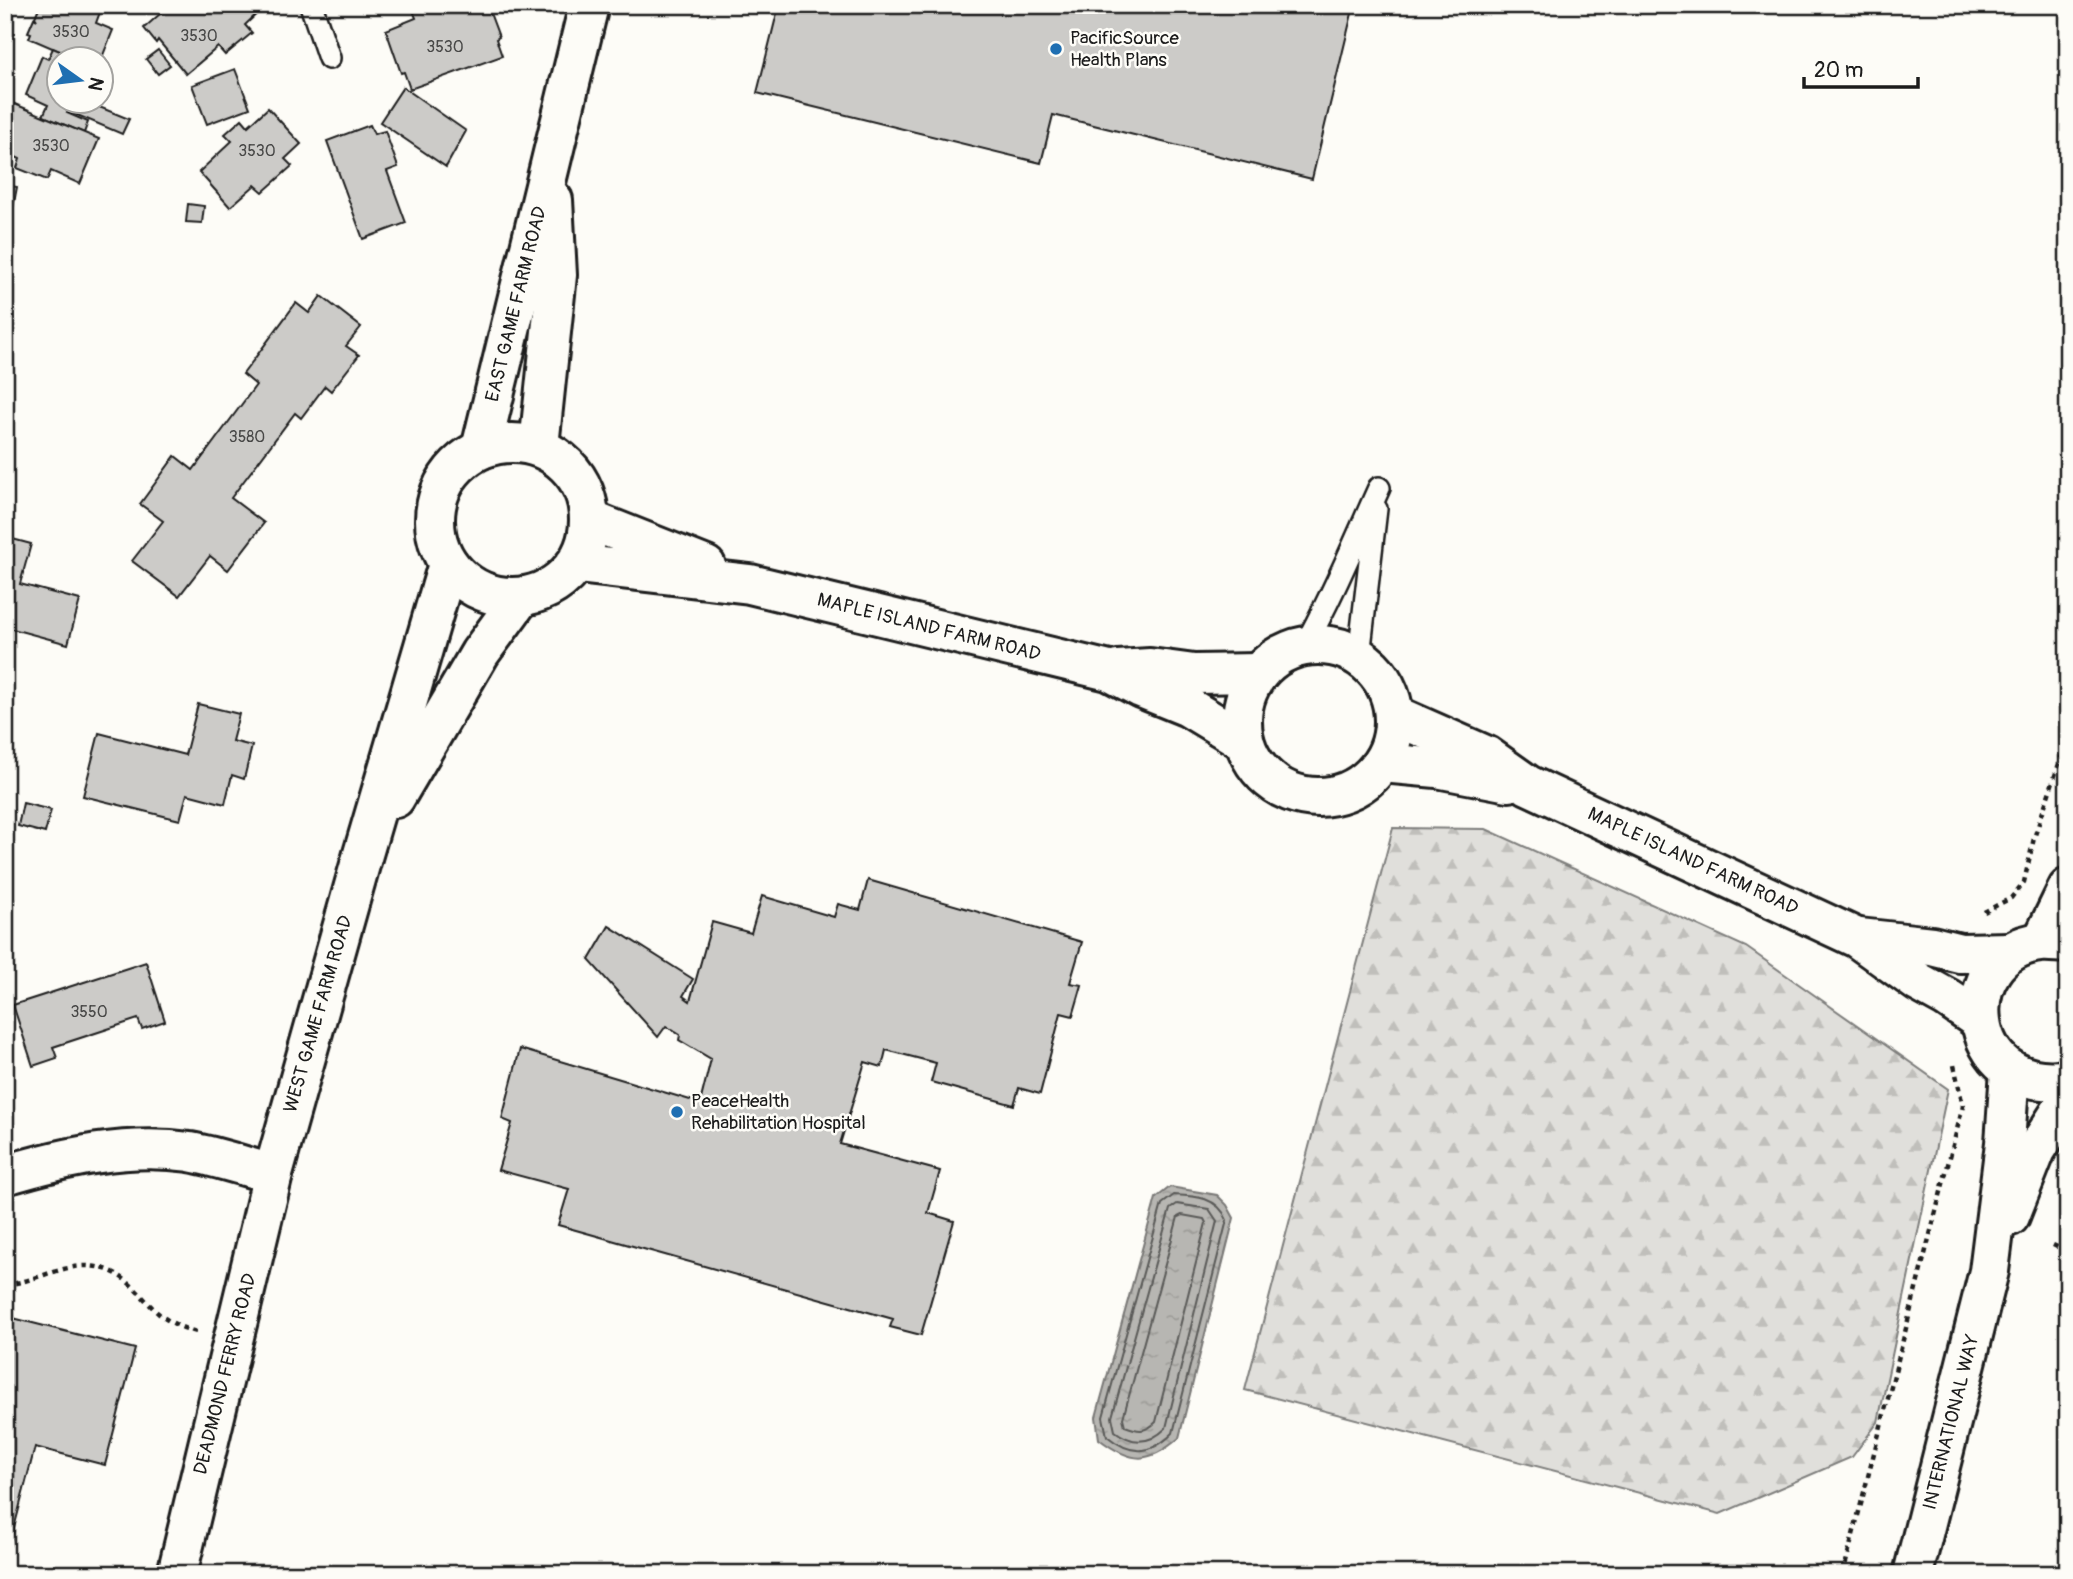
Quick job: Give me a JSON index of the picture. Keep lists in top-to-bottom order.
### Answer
{
  "streets": {
    "street": [
      "EAST GAME FARM ROAD",
      "MAPLE ISLAND FARM ROAD",
      "WEST GAME FARM ROAD",
      "DEADMOND FERRY ROAD",
      "INTERNATIONAL WAY"
    ]
  },
  "crossings": [
    ["EAST GAME FARM ROAD", "MAPLE ISLAND FARM ROAD"],
    ["EAST GAME FARM ROAD", "WEST GAME FARM ROAD"],
    ["MAPLE ISLAND FARM ROAD", "WEST GAME FARM ROAD"],
    ["WEST GAME FARM ROAD", "DEADMOND FERRY ROAD"]
  ],
  "places": ["PacificSource Health Plans", "PeaceHealth Rehabilitation Hospital"],
  "house_numbers": [
    "3530",
    "3530",
    "3530",
    "3530",
    "3530",
    "3580",
    "3550"
  ],
  "scale_bar": "20 m",
  "north": "right"
}
